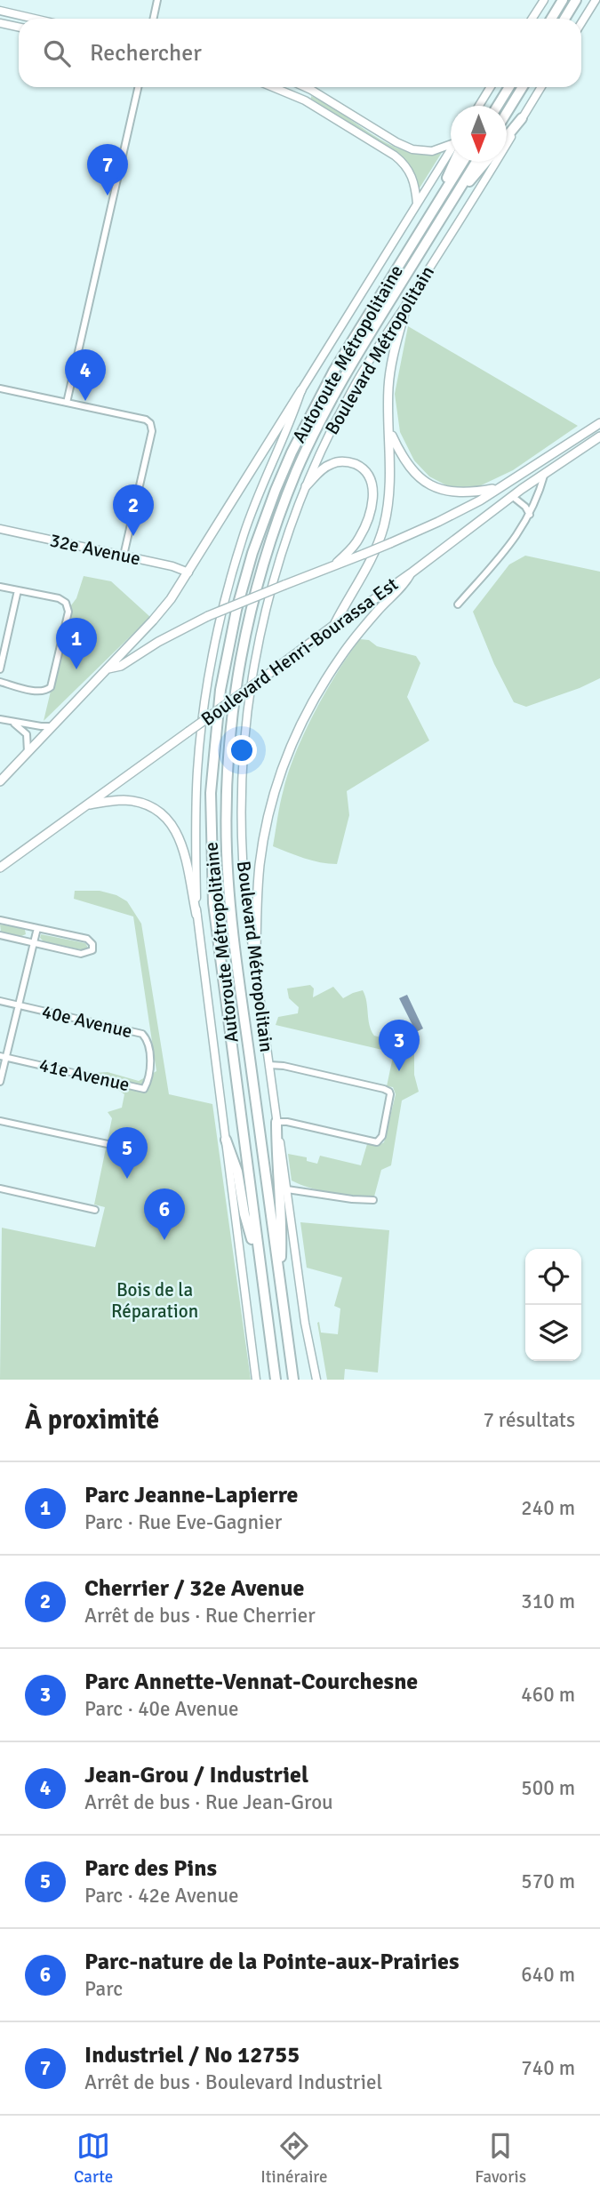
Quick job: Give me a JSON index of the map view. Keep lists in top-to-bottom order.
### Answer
{
  "streets": {
    "highway": ["Autoroute Métropolitaine"],
    "main road": ["Boulevard Métropolitain", "32e Avenue", "Boulevard Henri-Bourassa Est"],
    "street": ["40e Avenue", "41e Avenue"]
  },
  "crossings": [
    ["40e Avenue", "41e Avenue"]
  ],
  "parks": ["Bois de la Réparation"],
  "north": "bottom",
  "page": {
    "search": "Rechercher",
    "pins": [
      "7",
      "4",
      "2",
      "1",
      "3",
      "5",
      "6"
    ],
    "heading": ["À proximité", "7 résultats"],
    "list": [
      {
        "mark": "1",
        "name": "Parc Jeanne-Lapierre",
        "note": "Parc · Rue Eve-Gagnier",
        "value": "240 m"
      },
      {
        "mark": "2",
        "name": "Cherrier / 32e Avenue",
        "note": "Arrêt de bus · Rue Cherrier",
        "value": "310 m"
      },
      {
        "mark": "3",
        "name": "Parc Annette-Vennat-Courchesne",
        "note": "Parc · 40e Avenue",
        "value": "460 m"
      },
      {
        "mark": "4",
        "name": "Jean-Grou / Industriel",
        "note": "Arrêt de bus · Rue Jean-Grou",
        "value": "500 m"
      },
      {
        "mark": "5",
        "name": "Parc des Pins",
        "note": "Parc · 42e Avenue",
        "value": "570 m"
      },
      {
        "mark": "6",
        "name": "Parc-nature de la Pointe-aux-Prairies",
        "note": "Parc",
        "value": "640 m"
      },
      {
        "mark": "7",
        "name": "Industriel / No 12755",
        "note": "Arrêt de bus · Boulevard Industriel",
        "value": "740 m"
      }
    ],
    "nav": ["Carte", "Itinéraire", "Favoris"]
  }
}
